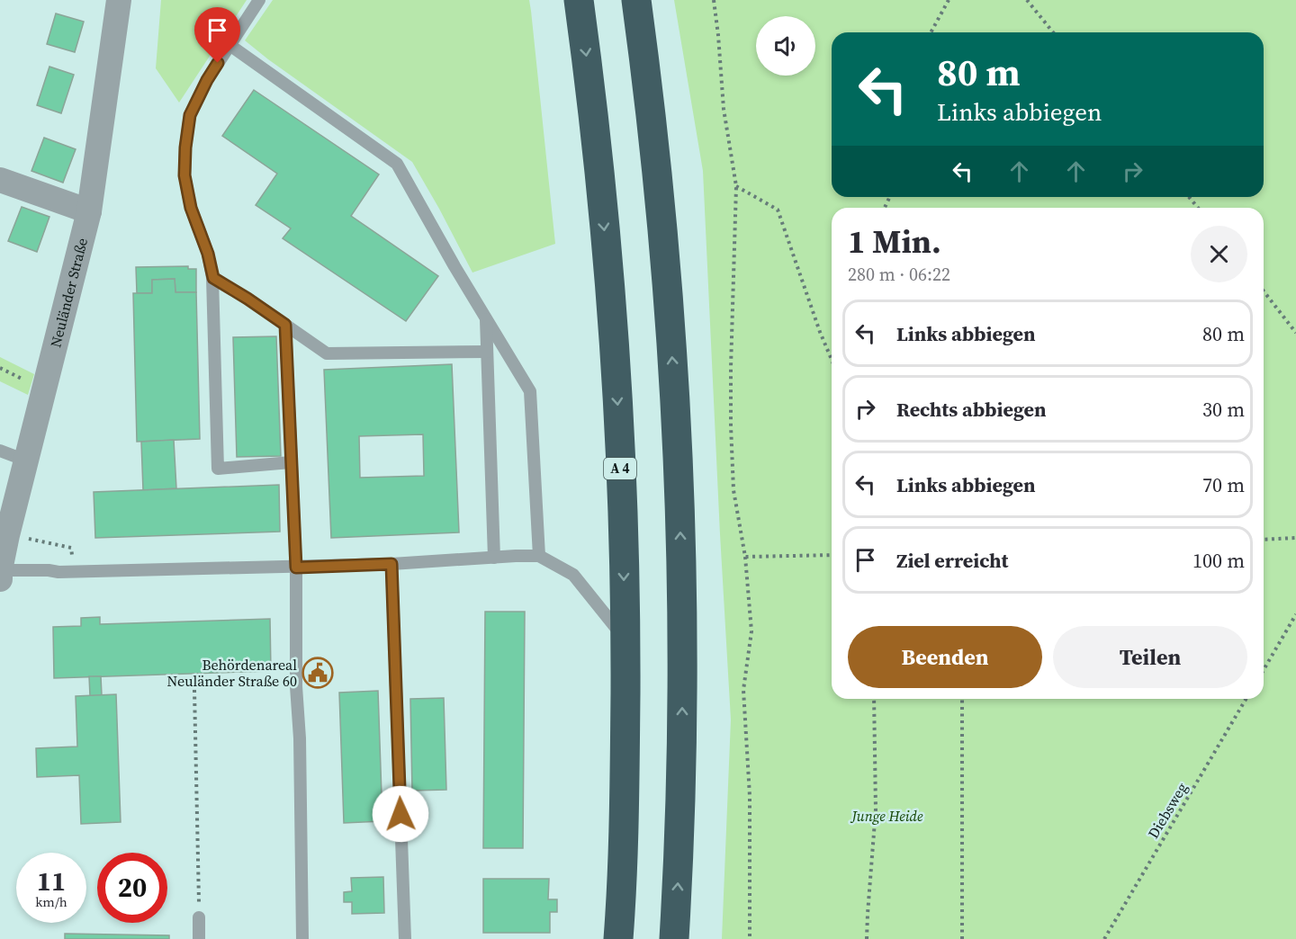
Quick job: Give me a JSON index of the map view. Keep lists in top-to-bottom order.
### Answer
{
  "streets": {
    "highway": ["A 4"],
    "street": ["Neuländer Straße"],
    "path": ["Diebsweg"]
  },
  "parks": ["Junge Heide"],
  "places": {
    "public building": ["Behördenareal Neuländer Straße 60"]
  },
  "page": {
    "turn": ["80 m", "Links abbiegen"],
    "heading": ["1 Min.", "280 m · 06:22"],
    "list": [
      {
        "name": "Links abbiegen",
        "value": "80 m"
      },
      {
        "name": "Rechts abbiegen",
        "value": "30 m"
      },
      {
        "name": "Links abbiegen",
        "value": "70 m"
      },
      {
        "name": "Ziel erreicht",
        "value": "100 m"
      }
    ],
    "buttons": ["Beenden", "Teilen"],
    "speed": "11 km/h",
    "limit": "20"
  }
}
